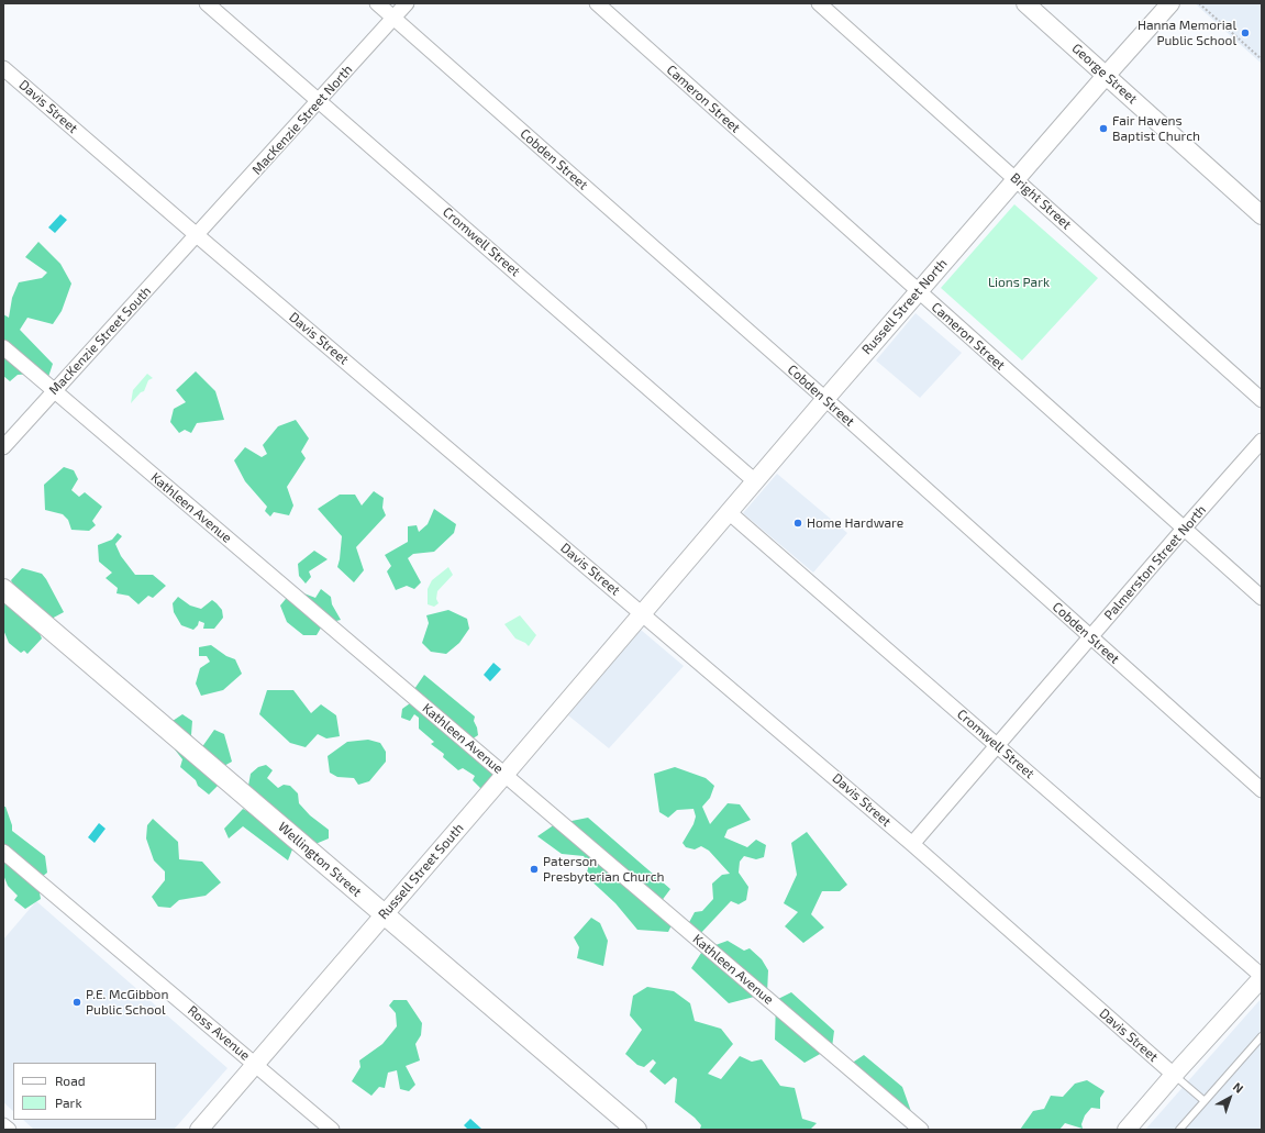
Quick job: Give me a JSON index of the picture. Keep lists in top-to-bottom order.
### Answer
{
  "streets": {
    "main road": ["Wellington Street"],
    "street": [
      "George Street",
      "Cameron Street",
      "Davis Street",
      "MacKenzie Street North",
      "Cobden Street",
      "Bright Street",
      "Cromwell Street",
      "Russell Street North",
      "MacKenzie Street South",
      "Kathleen Avenue",
      "Palmerston Street North",
      "Russell Street South",
      "Ross Avenue"
    ]
  },
  "crossings": [
    ["George Street", "Russell Street North"],
    ["Cameron Street", "Russell Street North"],
    ["Cameron Street", "Palmerston Street North"],
    ["Davis Street", "MacKenzie Street North"],
    ["Davis Street", "Russell Street North"],
    ["Davis Street", "MacKenzie Street South"],
    ["Davis Street", "Palmerston Street North"],
    ["Davis Street", "Russell Street South"],
    ["MacKenzie Street North", "Cobden Street"],
    ["MacKenzie Street North", "Cromwell Street"],
    ["MacKenzie Street North", "MacKenzie Street South"],
    ["Cobden Street", "Russell Street North"],
    ["Cobden Street", "Palmerston Street North"],
    ["Bright Street", "Russell Street North"],
    ["Cromwell Street", "Russell Street North"],
    ["Cromwell Street", "Palmerston Street North"],
    ["Russell Street North", "Russell Street South"],
    ["MacKenzie Street South", "Kathleen Avenue"],
    ["Kathleen Avenue", "Russell Street South"],
    ["Wellington Street", "Russell Street South"],
    ["Russell Street South", "Ross Avenue"]
  ],
  "parks": ["Lions Park"],
  "places": [
    "Hanna Memorial Public School",
    "Fair Havens Baptist Church",
    "Home Hardware",
    "Paterson Presbyterian Church",
    "P.E. McGibbon Public School"
  ],
  "legend": ["Road", "Park"],
  "north": "top right"
}
